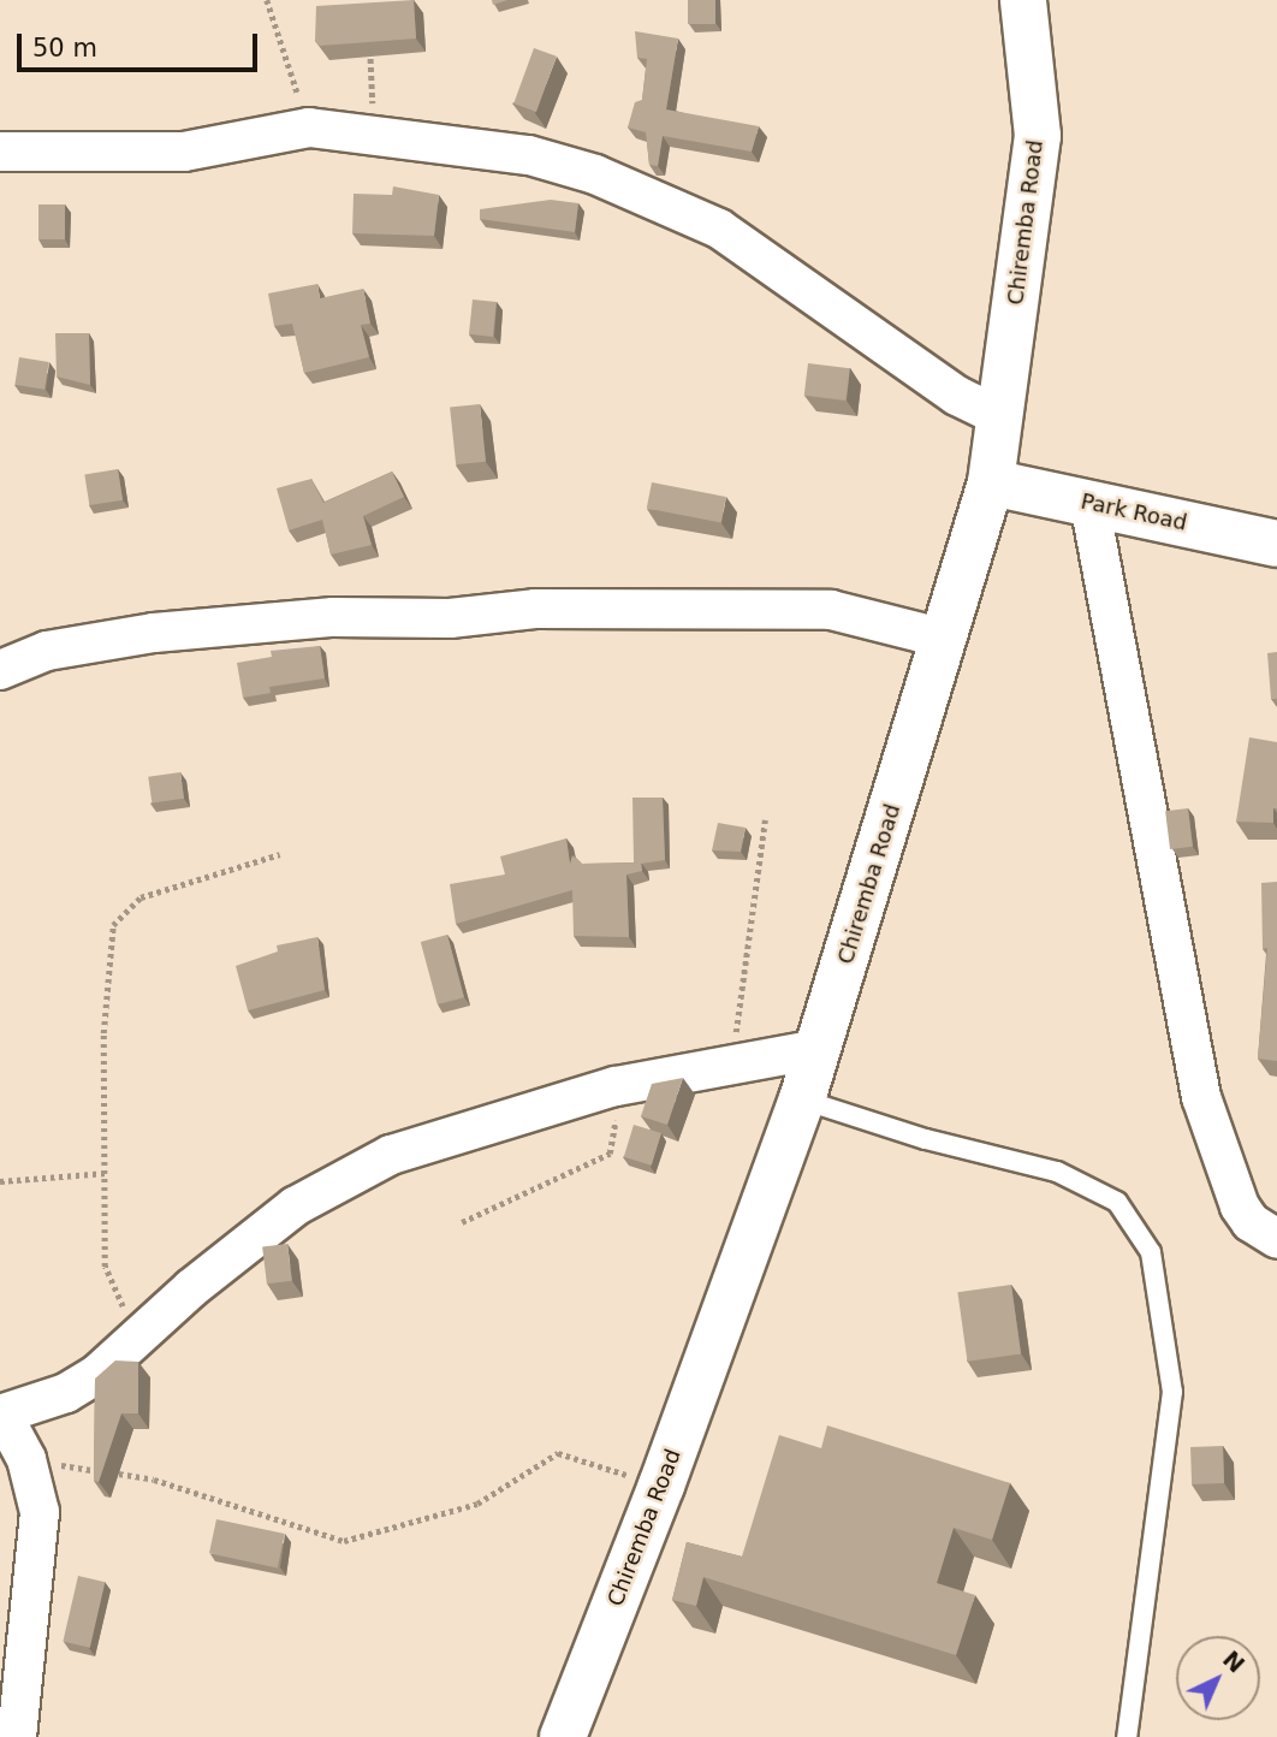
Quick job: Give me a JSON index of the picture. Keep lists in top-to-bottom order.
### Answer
{
  "streets": {
    "main road": ["Chiremba Road", "Park Road"]
  },
  "crossings": [
    ["Chiremba Road", "Park Road"]
  ],
  "scale_bar": "50 m",
  "north": "top right"
}
